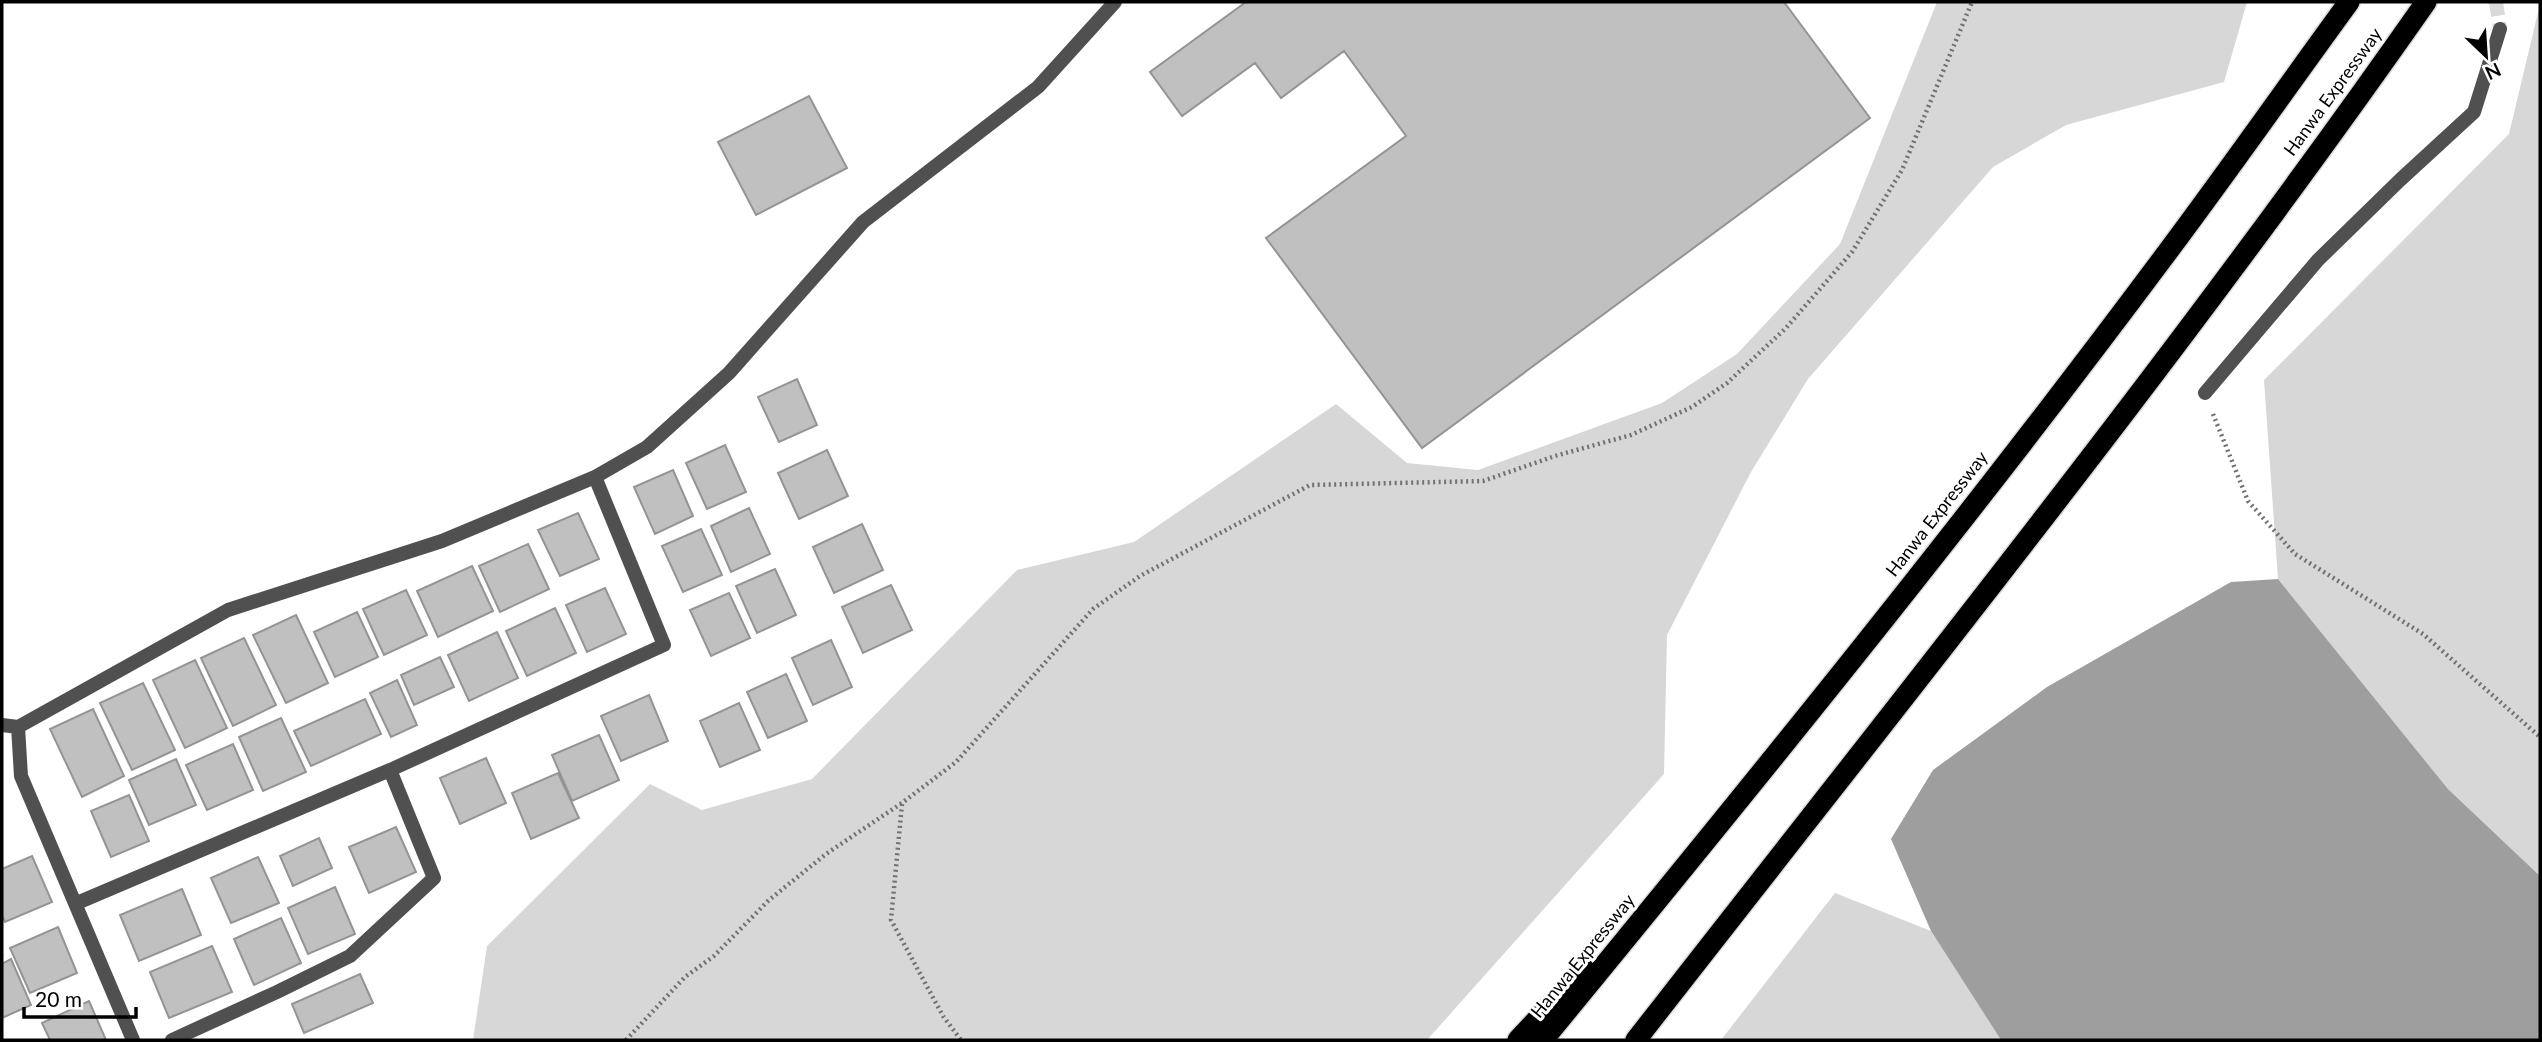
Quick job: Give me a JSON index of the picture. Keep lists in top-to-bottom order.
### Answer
{
  "streets": {
    "highway": ["Hanwa Expressway"]
  },
  "scale_bar": "20 m",
  "north": "bottom right"
}
